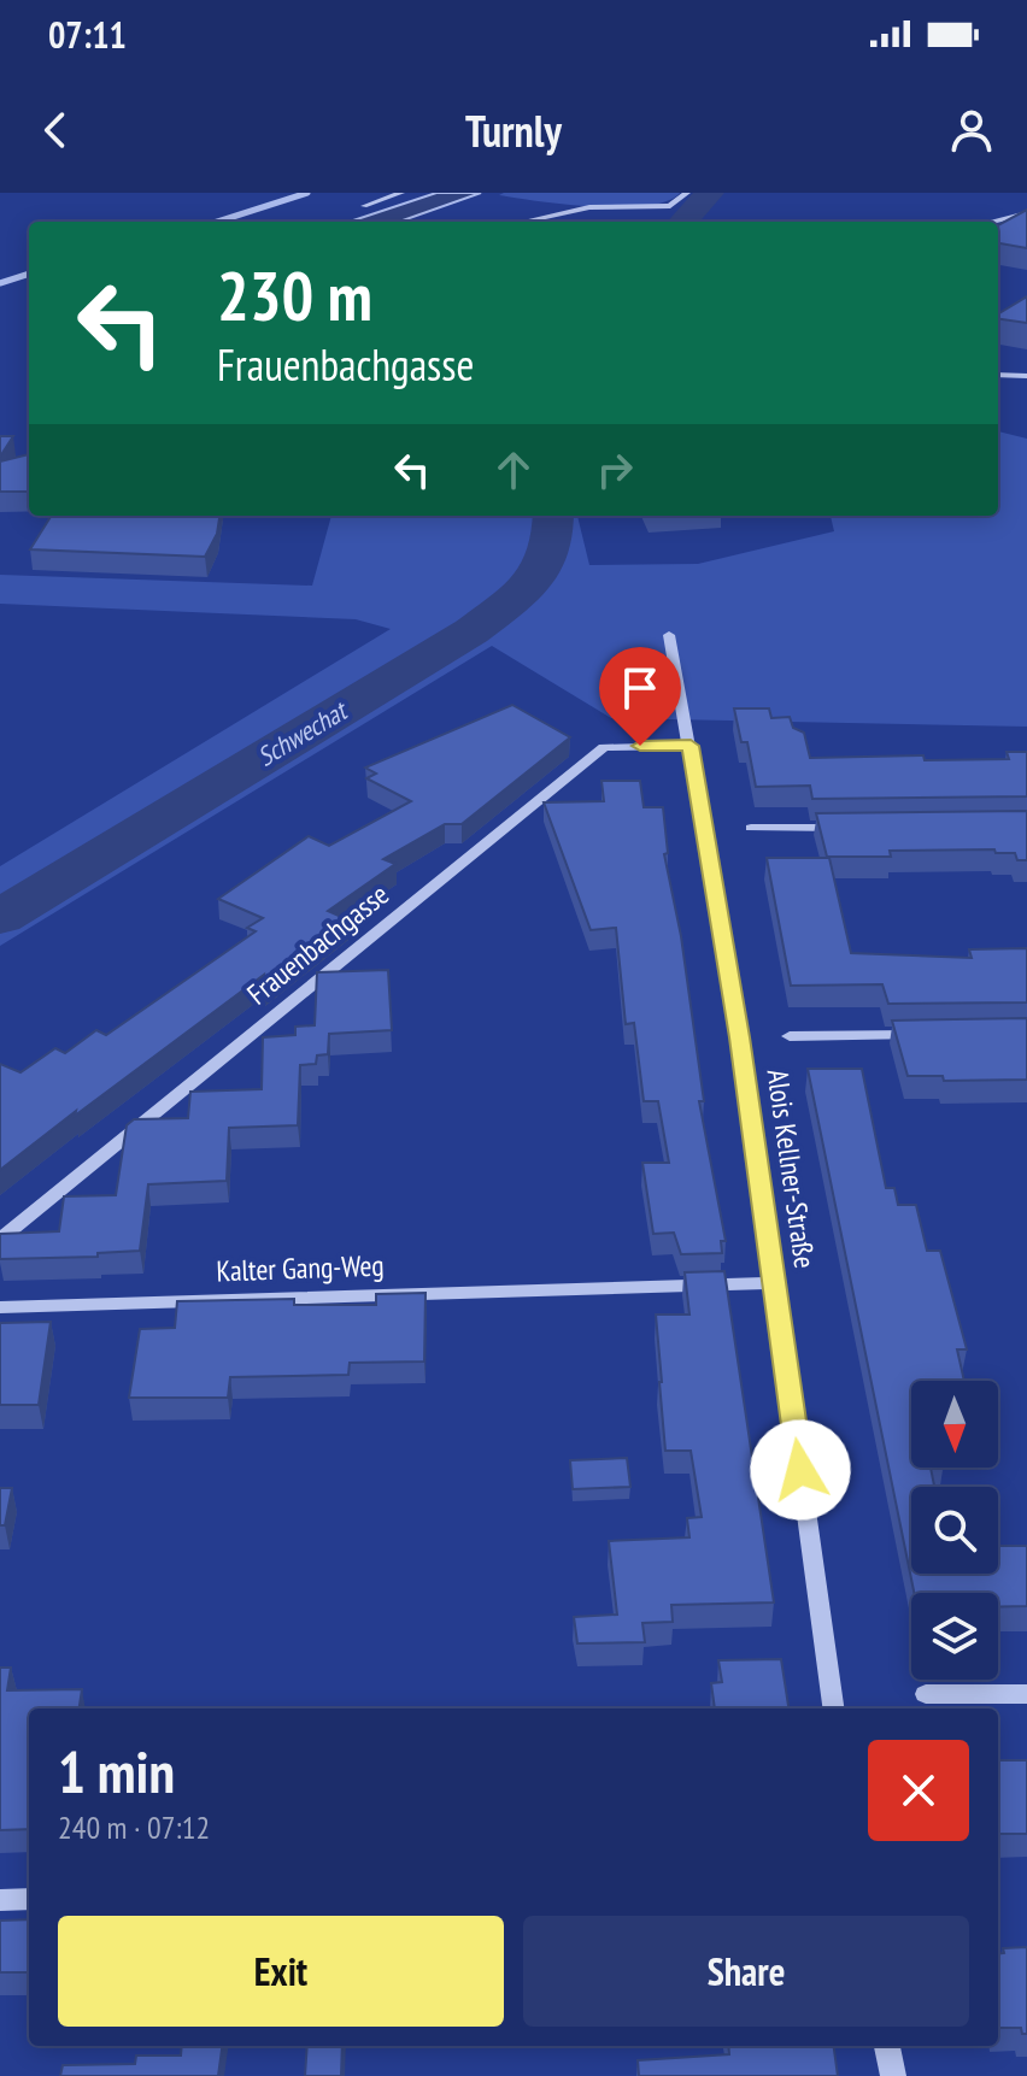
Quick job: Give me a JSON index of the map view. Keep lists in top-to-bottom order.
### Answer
{
  "streets": {
    "street": ["Frauenbachgasse", "Alois Kellner-Straße", "Kalter Gang-Weg"]
  },
  "crossings": [
    ["Frauenbachgasse", "Alois Kellner-Straße"],
    ["Alois Kellner-Straße", "Kalter Gang-Weg"]
  ],
  "water": ["Schwechat"],
  "north": "bottom",
  "page": {
    "status": "07:11",
    "header": "Turnly",
    "turn": ["230 m", "Frauenbachgasse"],
    "heading": ["1 min", "240 m · 07:12"],
    "buttons": ["Exit", "Share"]
  }
}
